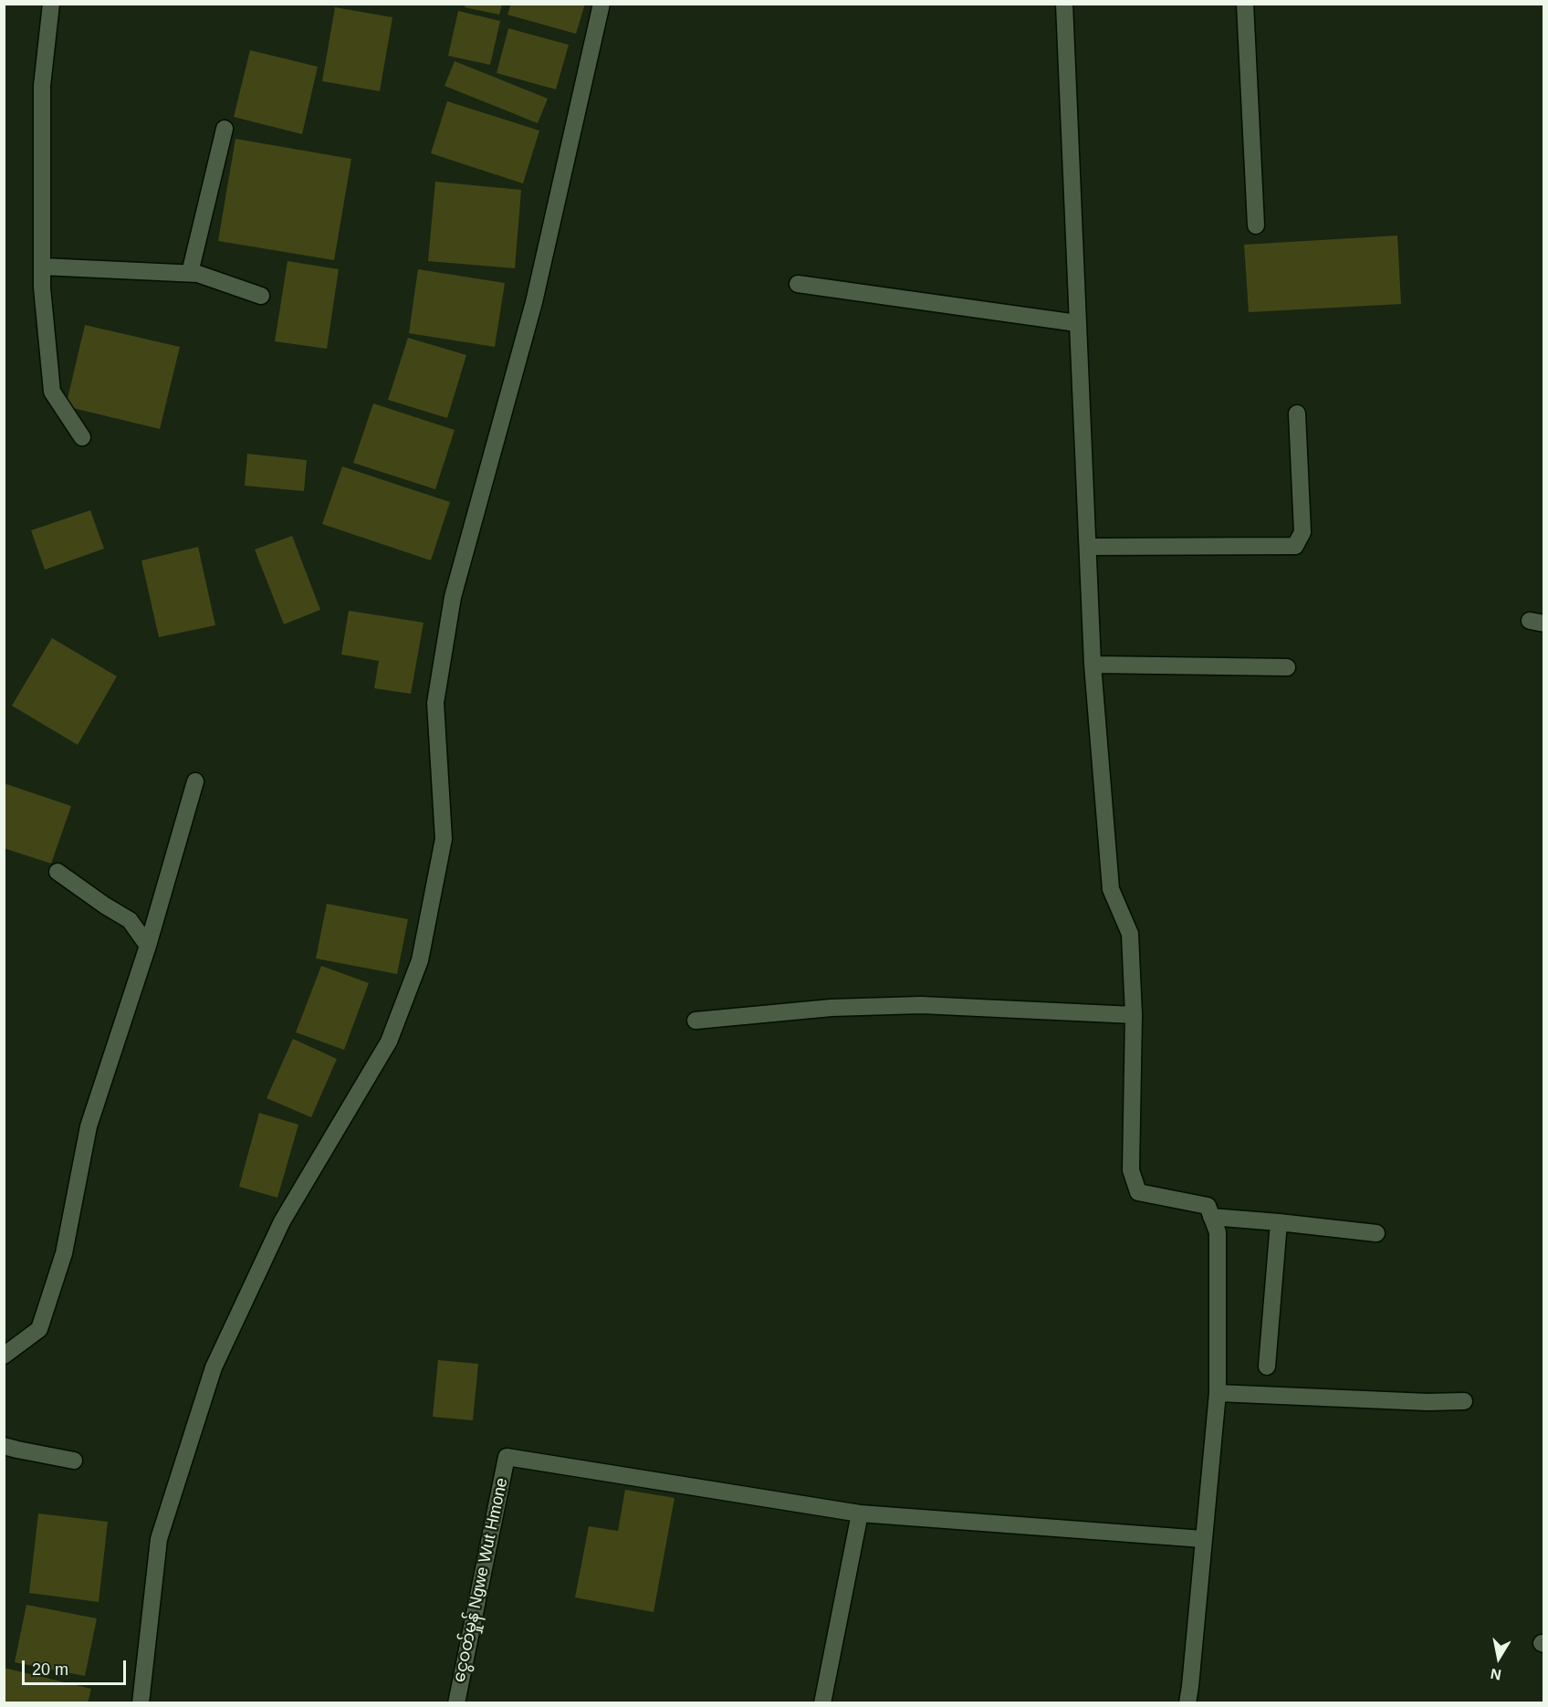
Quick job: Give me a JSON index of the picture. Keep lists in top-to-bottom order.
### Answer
{
  "streets": {
    "street": ["ငွေဝတ်မှုန် Ngwe Wut Hmone"]
  },
  "scale_bar": "20 m",
  "north": "bottom"
}
